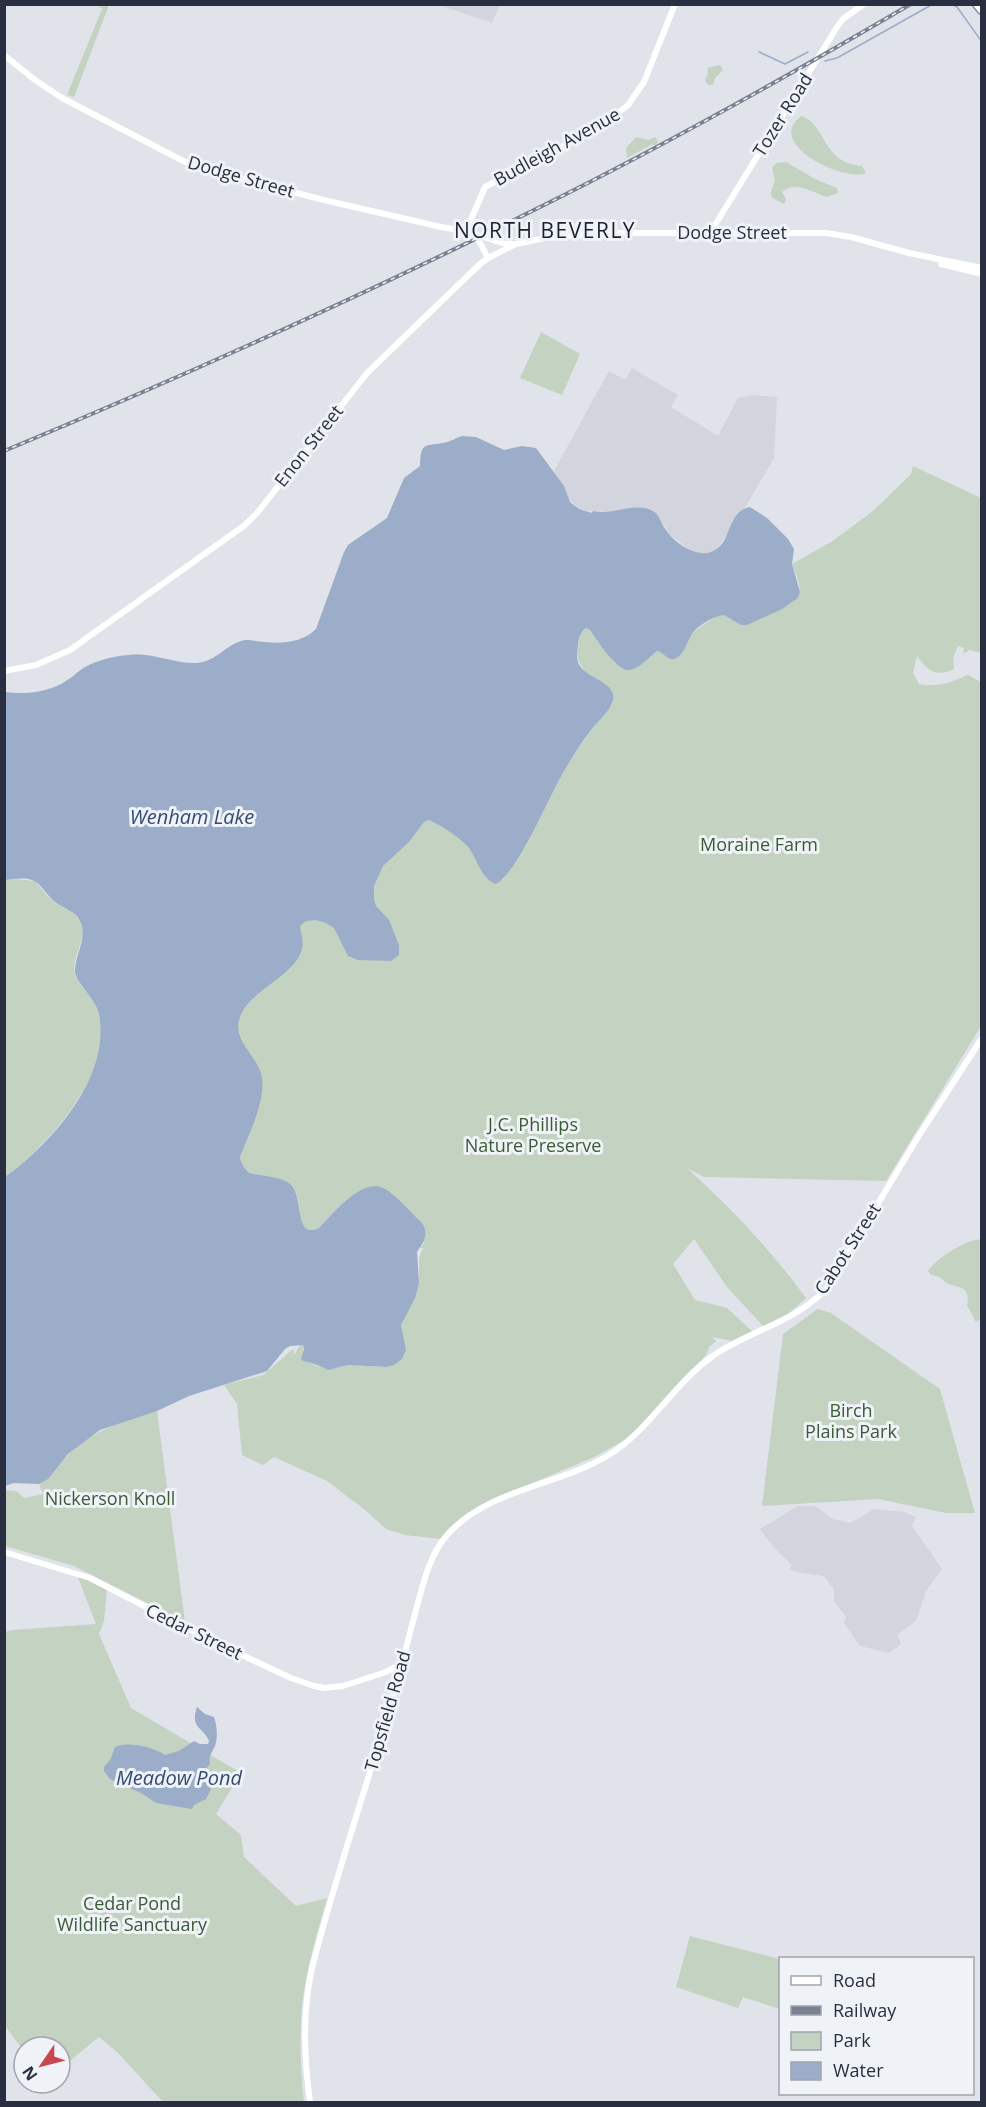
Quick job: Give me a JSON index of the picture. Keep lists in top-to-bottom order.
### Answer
{
  "streets": {
    "main road": [
      "Tozer Road",
      "Budleigh Avenue",
      "Dodge Street",
      "Enon Street",
      "Cabot Street",
      "Cedar Street",
      "Topsfield Road"
    ]
  },
  "crossings": [
    ["Tozer Road", "Dodge Street"],
    ["Budleigh Avenue", "Dodge Street"],
    ["Dodge Street", "Enon Street"],
    ["Cabot Street", "Topsfield Road"],
    ["Cedar Street", "Topsfield Road"]
  ],
  "districts": ["NORTH BEVERLY"],
  "water": ["Wenham Lake", "Meadow Pond"],
  "parks": [
    "Moraine Farm",
    "J.C. Phillips Nature Preserve",
    "Birch Plains Park",
    "Nickerson Knoll",
    "Cedar Pond Wildlife Sanctuary"
  ],
  "legend": [
    "Road",
    "Railway",
    "Park",
    "Water"
  ],
  "north": "bottom left"
}
